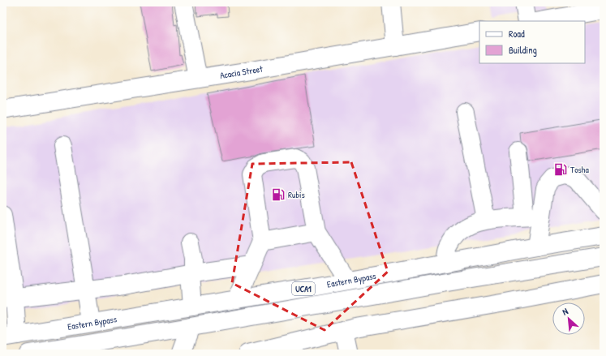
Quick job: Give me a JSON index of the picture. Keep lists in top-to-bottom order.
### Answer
{
  "streets": {
    "main road": ["Acacia Street", "Eastern Bypass", "UCA1"]
  },
  "places": {
    "fuel station": ["Tosha", "Rubis"]
  },
  "legend": ["Road", "Building"],
  "north": "top left"
}
